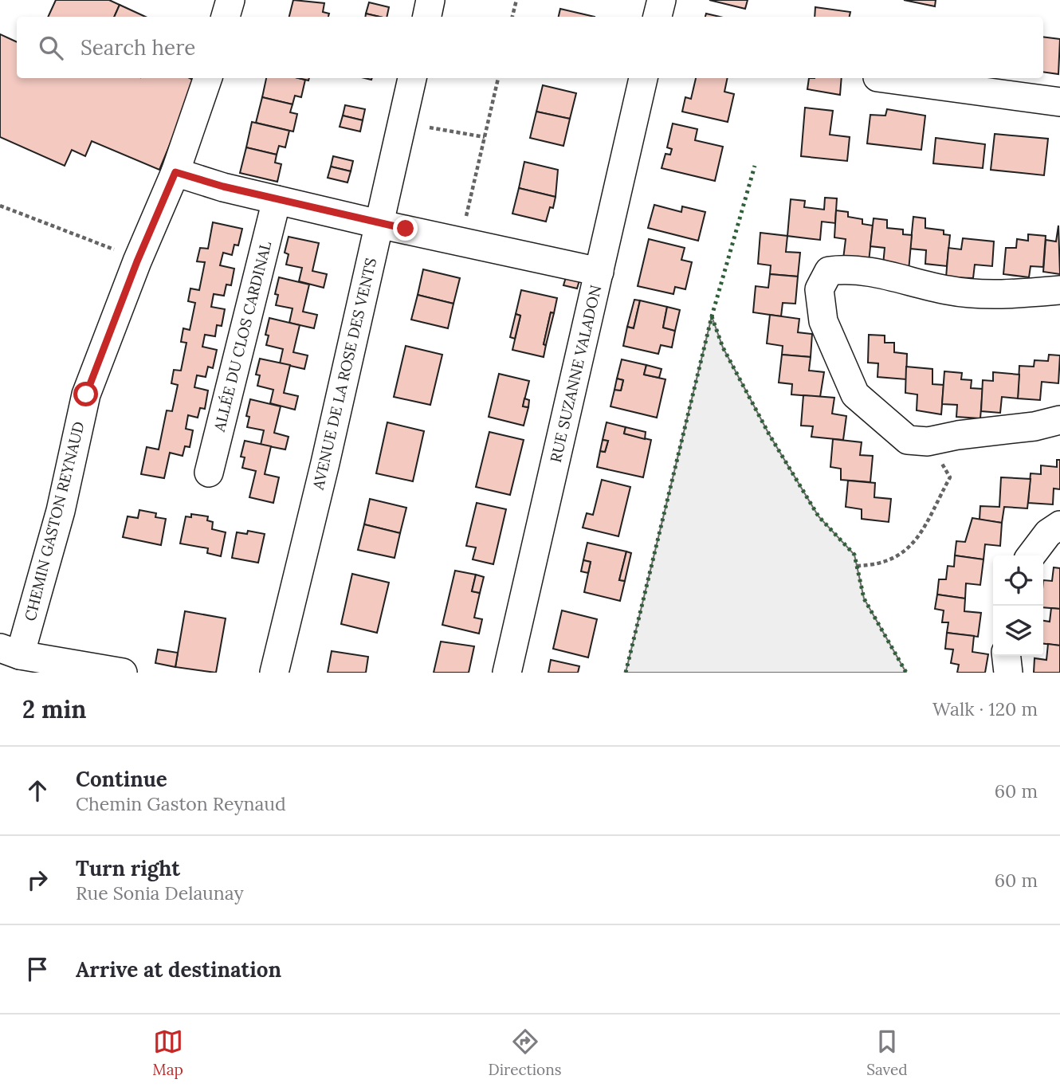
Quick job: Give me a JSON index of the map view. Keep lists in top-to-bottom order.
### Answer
{
  "streets": {
    "street": [
      "ALLÉE DU CLOS CARDINAL",
      "AVENUE DE LA ROSE DES VENTS",
      "RUE SUZANNE VALADON",
      "CHEMIN GASTON REYNAUD"
    ]
  },
  "page": {
    "search": "Search here",
    "heading": ["2 min", "Walk · 120 m"],
    "list": [
      ["Continue", "Chemin Gaston Reynaud", "60 m"],
      ["Turn right", "Rue Sonia Delaunay", "60 m"],
      "Arrive at destination"
    ],
    "nav": ["Map", "Directions", "Saved"]
  }
}
